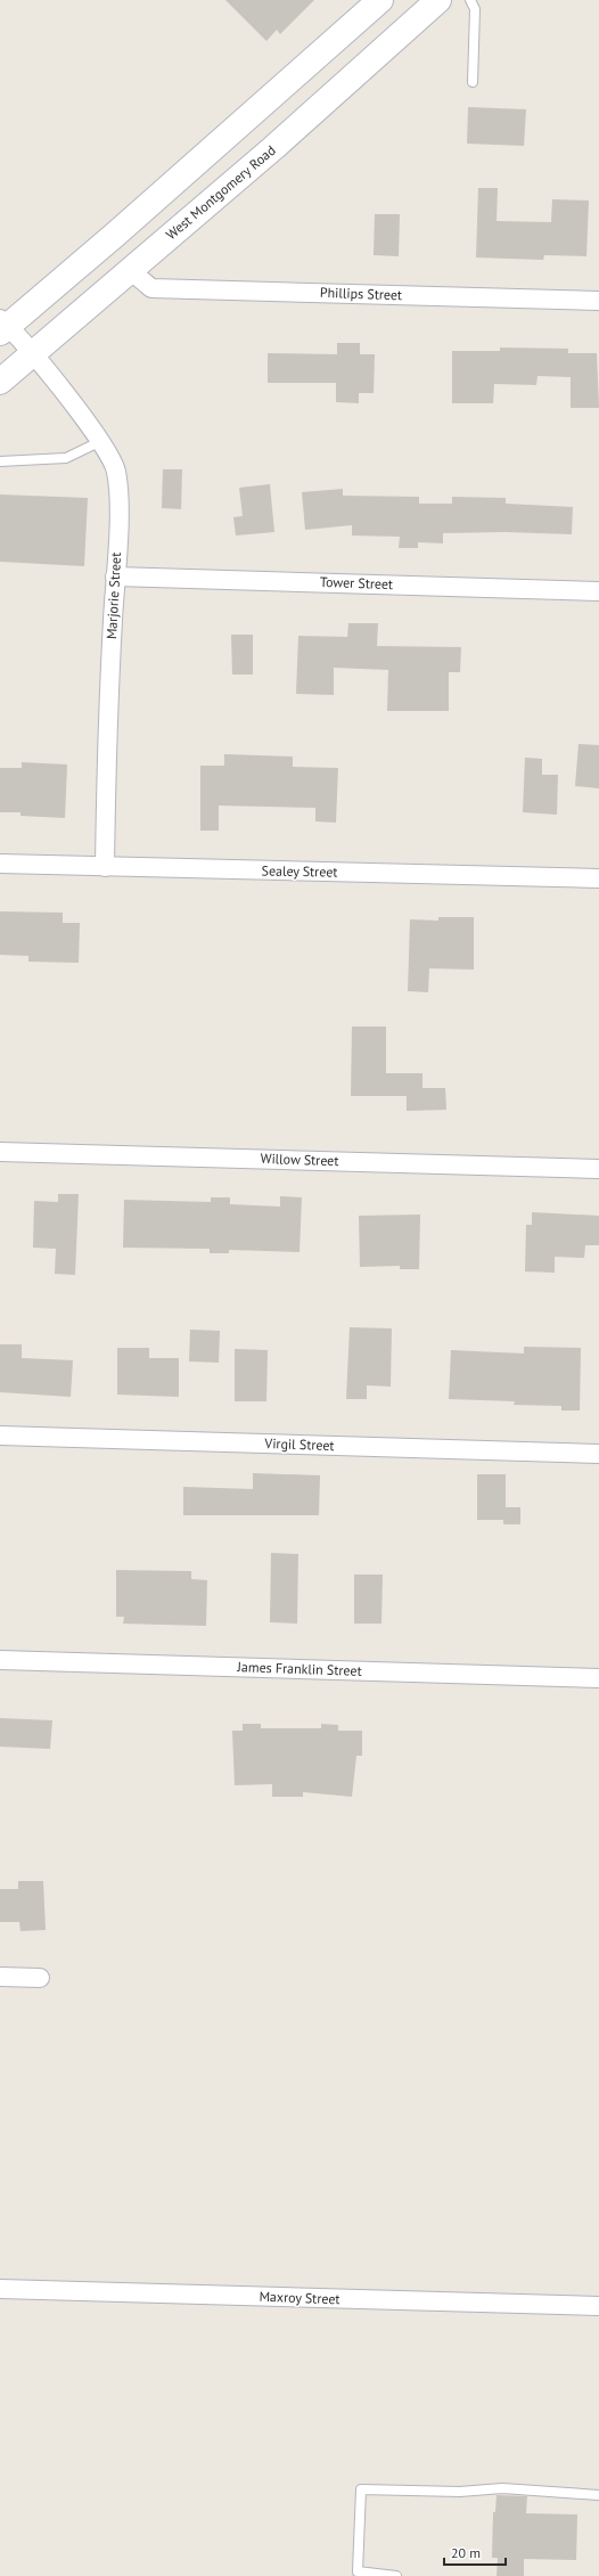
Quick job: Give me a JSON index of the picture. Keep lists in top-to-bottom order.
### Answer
{
  "streets": {
    "main road": ["West Montgomery Road"],
    "street": [
      "Phillips Street",
      "Tower Street",
      "Marjorie Street",
      "Sealey Street",
      "Willow Street",
      "Virgil Street",
      "James Franklin Street",
      "Maxroy Street"
    ]
  },
  "crossings": [
    ["West Montgomery Road", "Phillips Street"],
    ["West Montgomery Road", "Marjorie Street"],
    ["Tower Street", "Marjorie Street"],
    ["Marjorie Street", "Sealey Street"]
  ],
  "scale_bar": "20 m"
}
